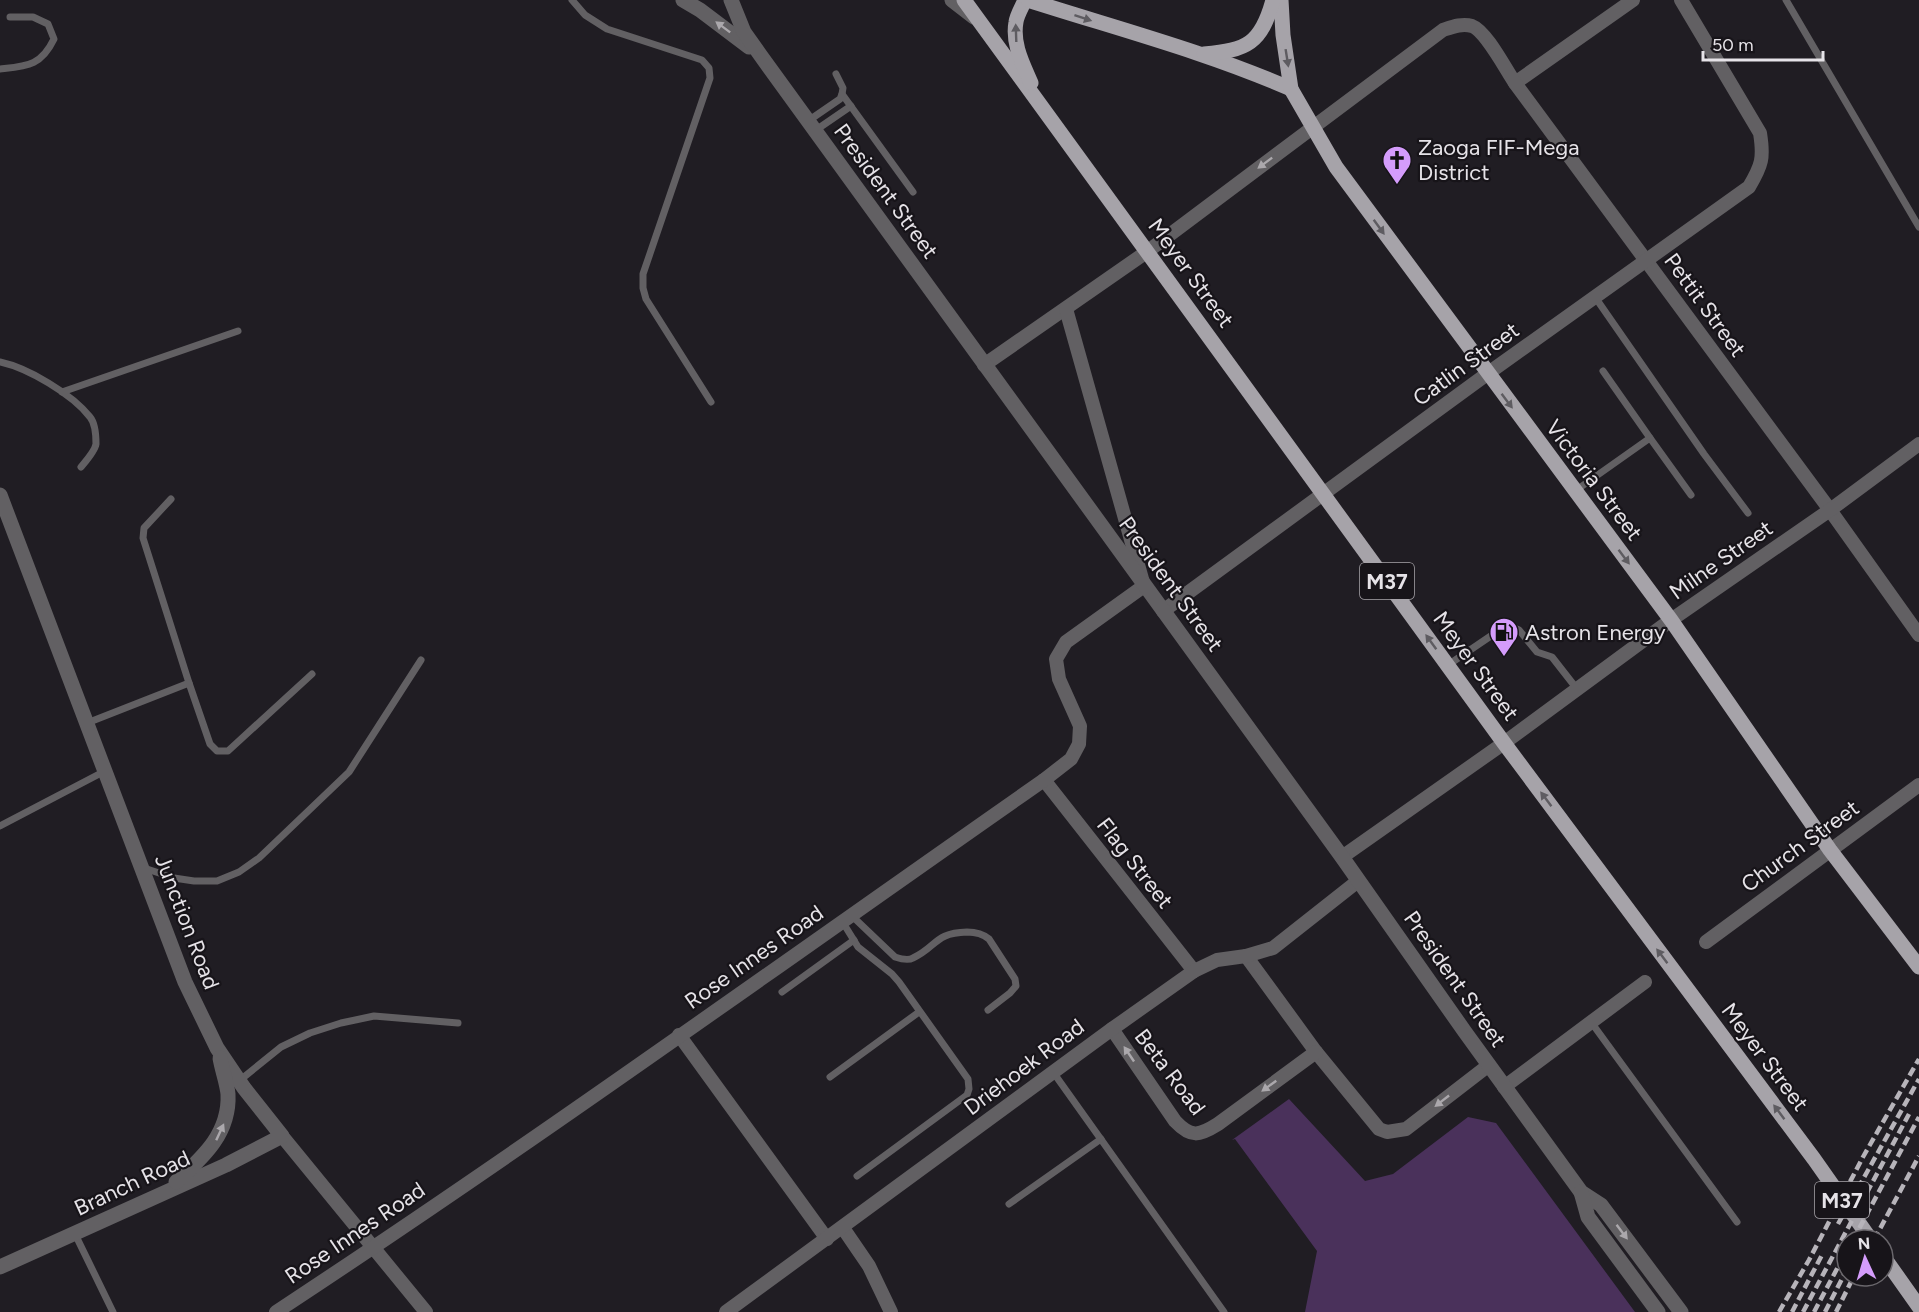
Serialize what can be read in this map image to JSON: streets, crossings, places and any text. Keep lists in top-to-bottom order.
{
  "streets": {
    "main road": ["Meyer Street", "Victoria Street", "M37"],
    "street": [
      "President Street",
      "Pettit Street",
      "Catlin Street",
      "Milne Street",
      "Church Street",
      "Flag Street",
      "Junction Road",
      "Rose Innes Road",
      "Driehoek Road",
      "Beta Road",
      "Branch Road"
    ]
  },
  "crossings": [
    ["President Street", "Catlin Street"],
    ["President Street", "Milne Street"],
    ["President Street", "Rose Innes Road"],
    ["President Street", "Driehoek Road"],
    ["Meyer Street", "Catlin Street"],
    ["Meyer Street", "Milne Street"],
    ["Pettit Street", "Catlin Street"],
    ["Pettit Street", "Victoria Street"],
    ["Pettit Street", "Milne Street"],
    ["Catlin Street", "Victoria Street"],
    ["Victoria Street", "Milne Street"],
    ["Victoria Street", "Church Street"],
    ["Flag Street", "Rose Innes Road"],
    ["Flag Street", "Driehoek Road"],
    ["Junction Road", "Rose Innes Road"],
    ["Junction Road", "Branch Road"],
    ["Driehoek Road", "Beta Road"]
  ],
  "one_way": ["Meyer Street", "Victoria Street"],
  "places": {
    "church": ["Zaoga FIF-Mega District"],
    "fuel station": ["Astron Energy"]
  },
  "scale_bar": "50 m",
  "north": "top"
}
